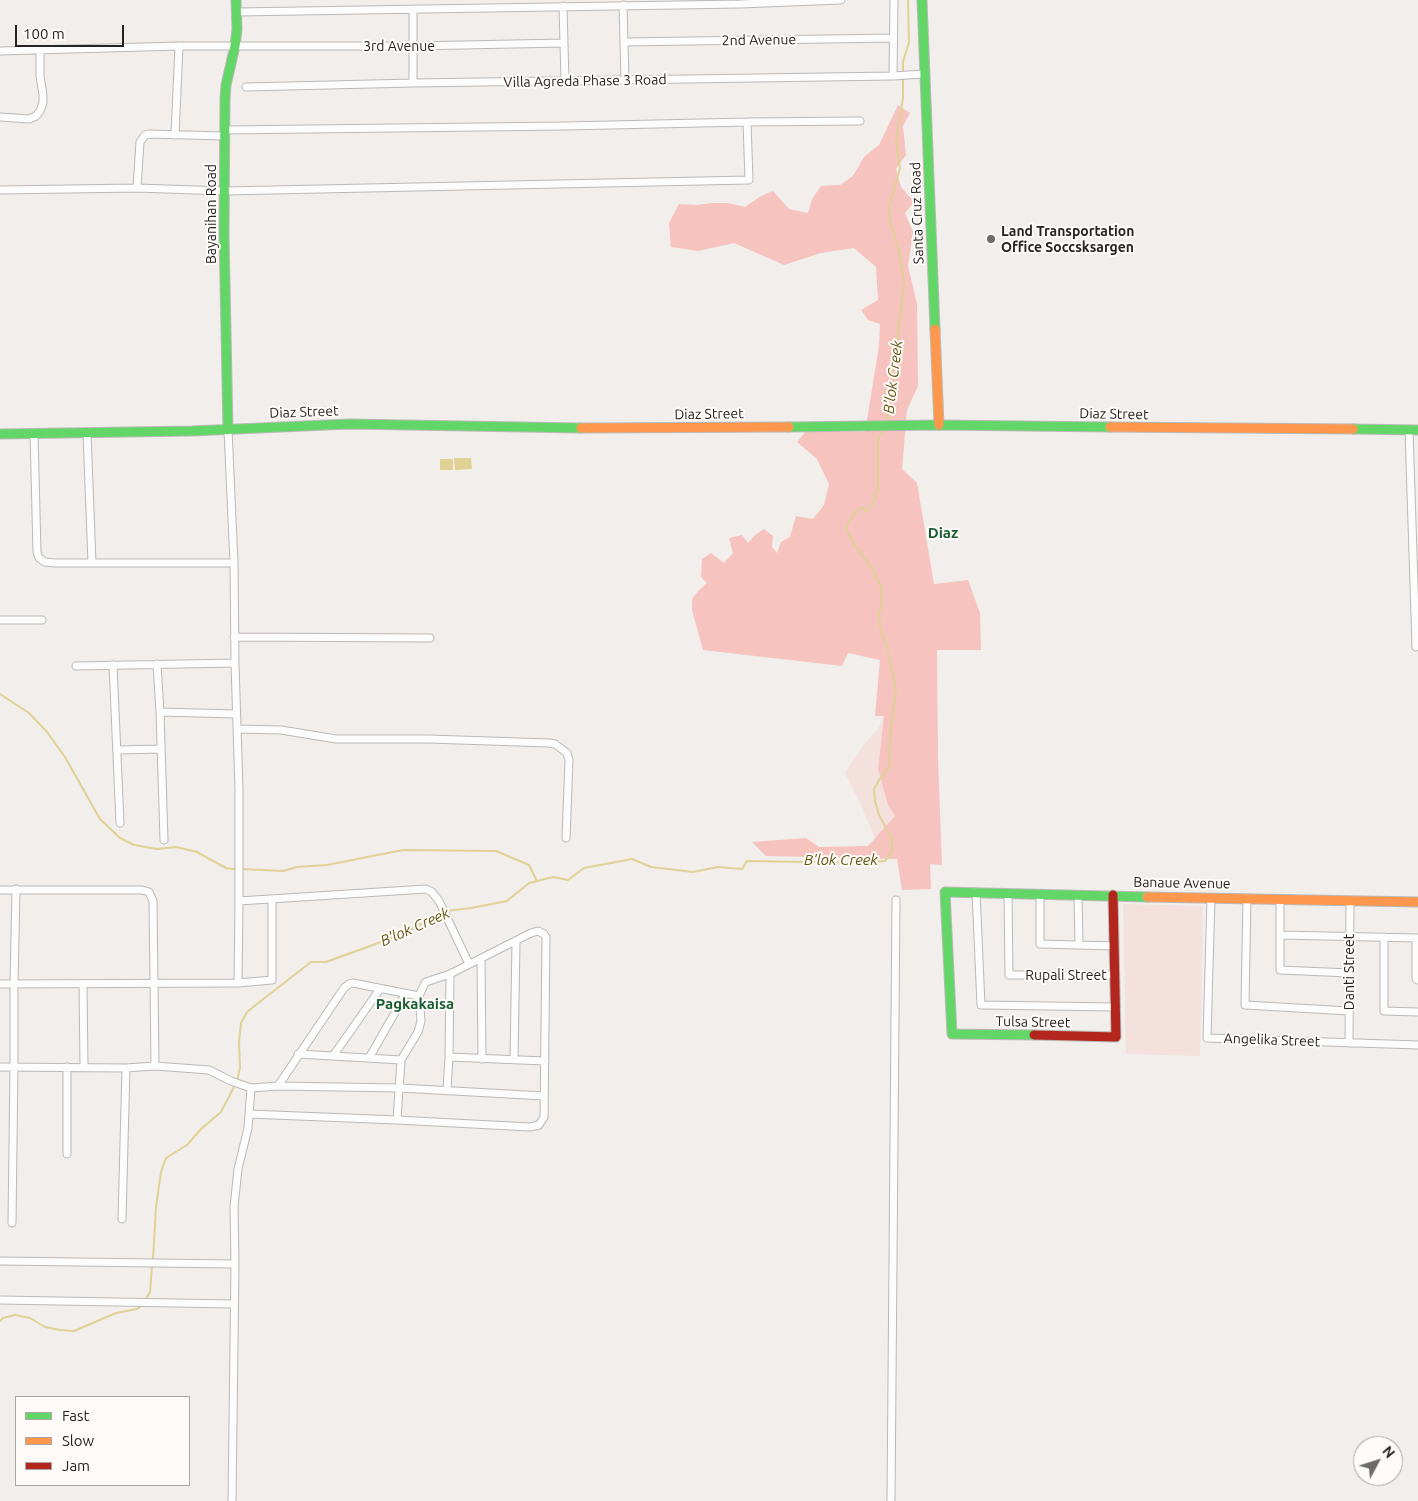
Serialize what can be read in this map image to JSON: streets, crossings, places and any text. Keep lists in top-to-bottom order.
{
  "streets": {
    "street": [
      "2nd Avenue",
      "3rd Avenue",
      "Villa Agreda Phase 3 Road",
      "Santa Cruz Road",
      "Bayanihan Road",
      "Diaz Street",
      "Banaue Avenue",
      "Danti Street",
      "Rupali Street",
      "Tulsa Street",
      "Angelika Street"
    ]
  },
  "crossings": [
    ["3rd Avenue", "Bayanihan Road"],
    ["Villa Agreda Phase 3 Road", "Santa Cruz Road"],
    ["Santa Cruz Road", "Diaz Street"],
    ["Bayanihan Road", "Diaz Street"],
    ["Banaue Avenue", "Danti Street"],
    ["Banaue Avenue", "Rupali Street"],
    ["Banaue Avenue", "Tulsa Street"],
    ["Banaue Avenue", "Angelika Street"],
    ["Danti Street", "Angelika Street"],
    ["Rupali Street", "Tulsa Street"]
  ],
  "districts": ["Diaz", "Pagkakaisa"],
  "water": ["B'lok Creek"],
  "places": ["Land Transportation Office Soccsksargen"],
  "legend": ["Fast", "Slow", "Jam"],
  "scale_bar": "100 m",
  "north": "top right"
}
